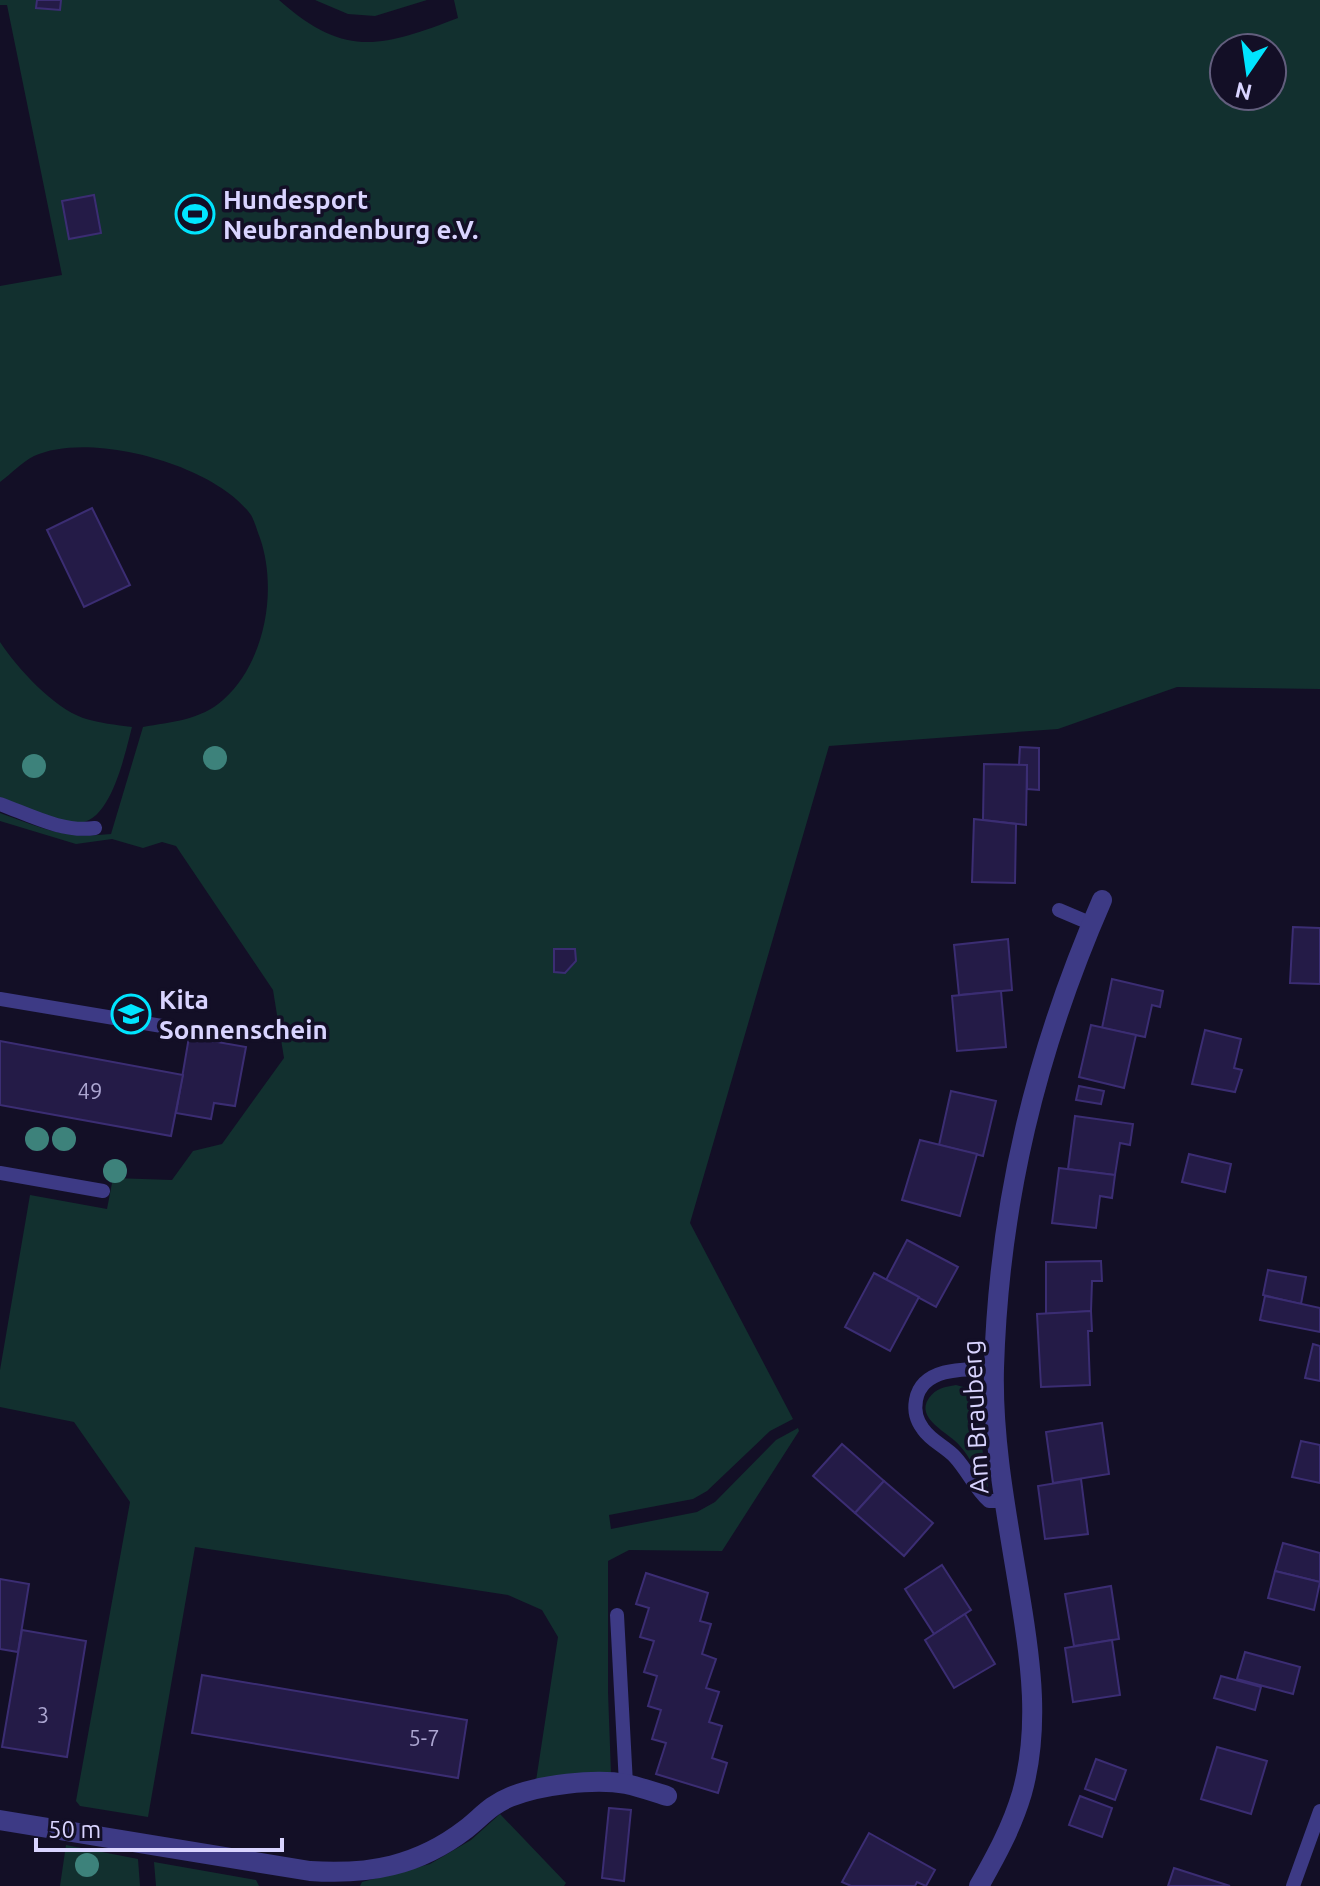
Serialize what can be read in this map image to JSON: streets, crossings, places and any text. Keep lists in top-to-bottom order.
{
  "streets": {
    "street": ["Am Brauberg"]
  },
  "places": {
    "sports": ["Hundesport Neubrandenburg e.V."],
    "school or university": ["Kita Sonnenschein"]
  },
  "house_numbers": ["49", "3", "5-7"],
  "scale_bar": "50 m",
  "north": "bottom"
}
